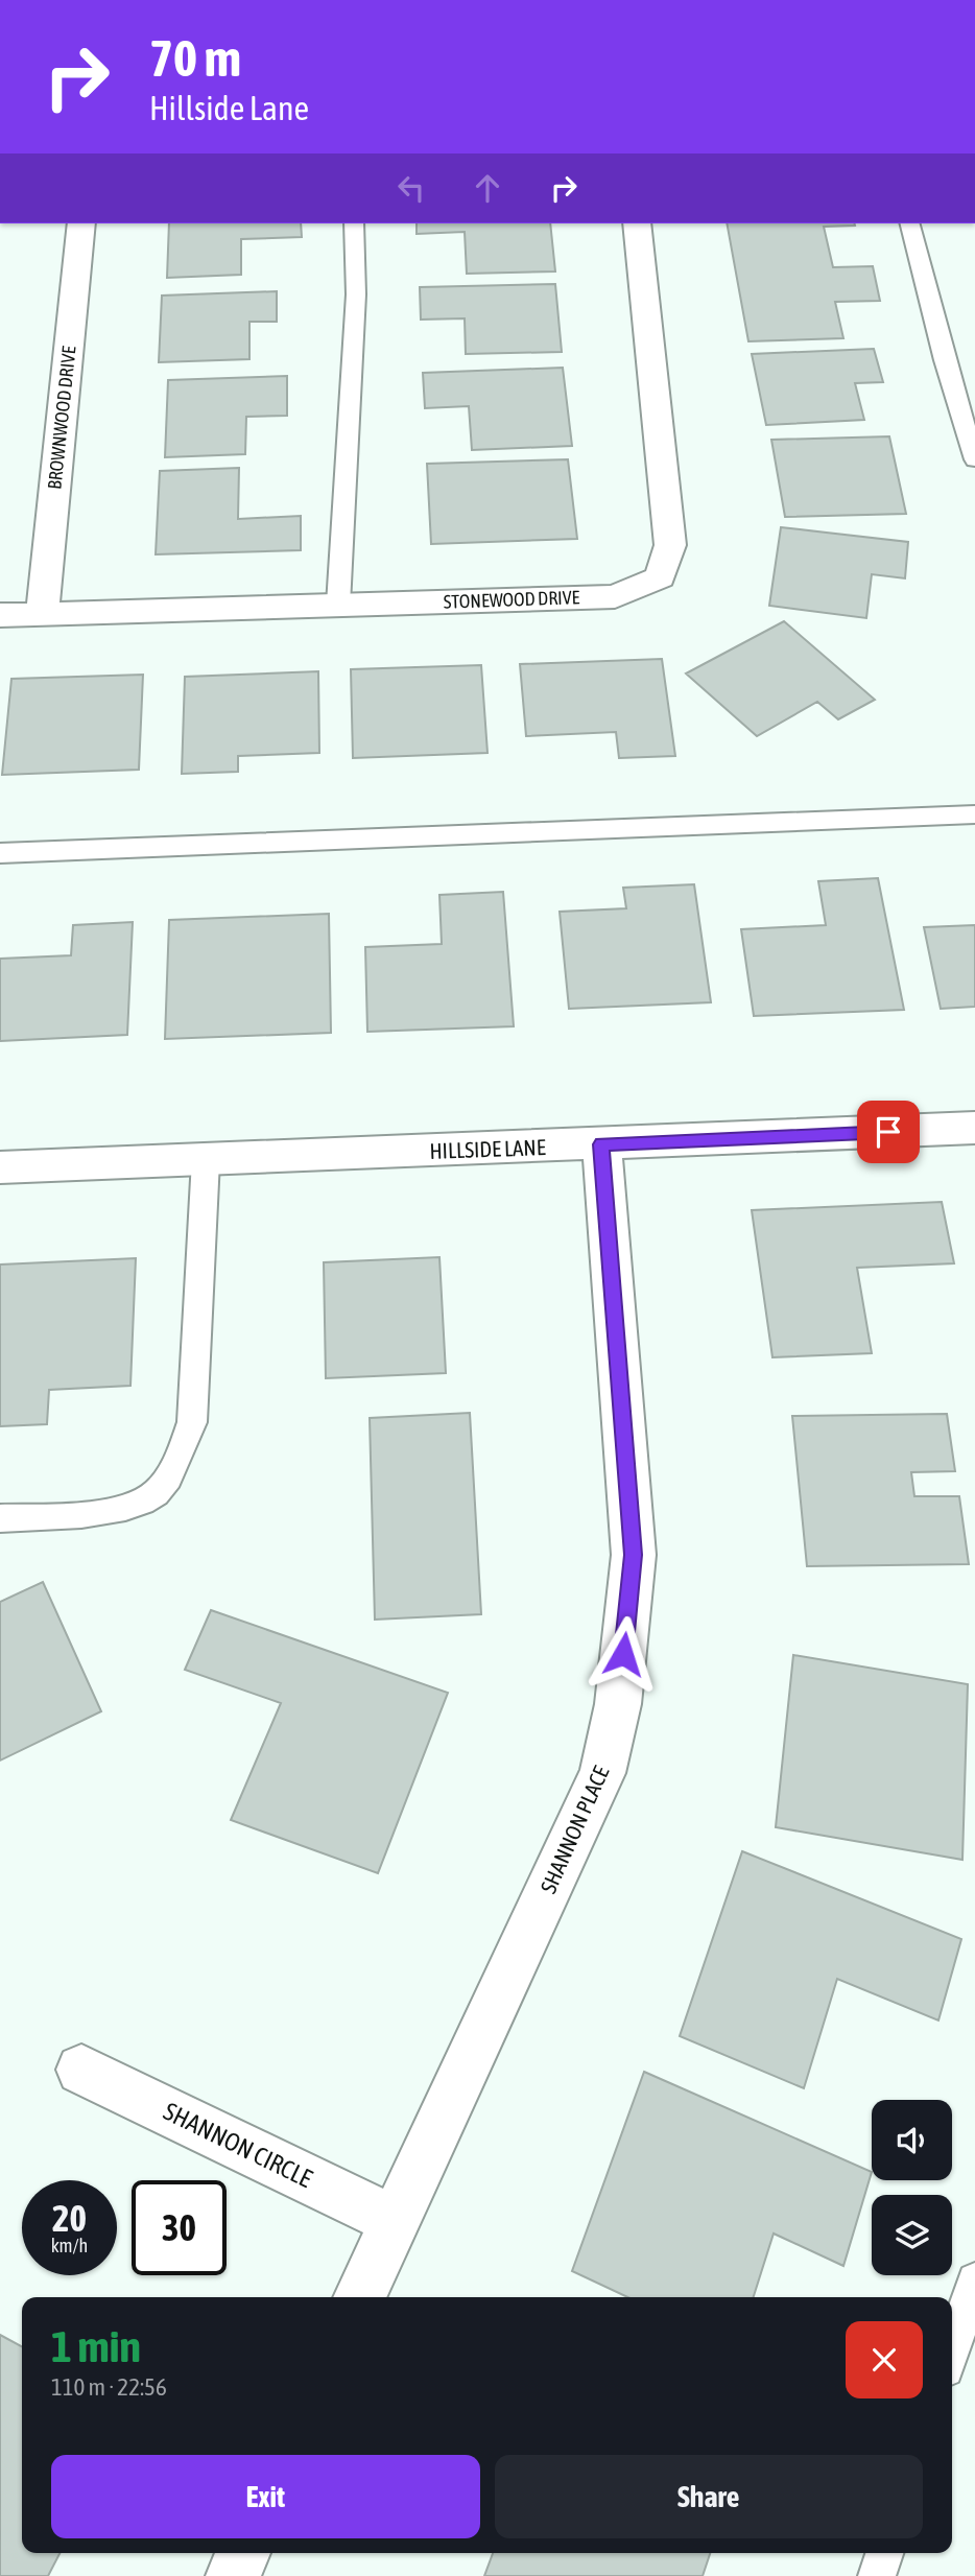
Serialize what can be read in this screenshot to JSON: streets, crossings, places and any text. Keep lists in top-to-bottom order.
{
  "streets": {
    "street": [
      "BROWNWOOD DRIVE",
      "STONEWOOD DRIVE",
      "HILLSIDE LANE",
      "SHANNON PLACE",
      "SHANNON CIRCLE"
    ]
  },
  "crossings": [
    ["BROWNWOOD DRIVE", "STONEWOOD DRIVE"],
    ["HILLSIDE LANE", "SHANNON PLACE"],
    ["SHANNON PLACE", "SHANNON CIRCLE"]
  ],
  "page": {
    "turn": ["70 m", "Hillside Lane"],
    "speed": "20 km/h",
    "limit": "30",
    "heading": ["1 min", "110 m · 22:56"],
    "buttons": ["Exit", "Share"]
  }
}
